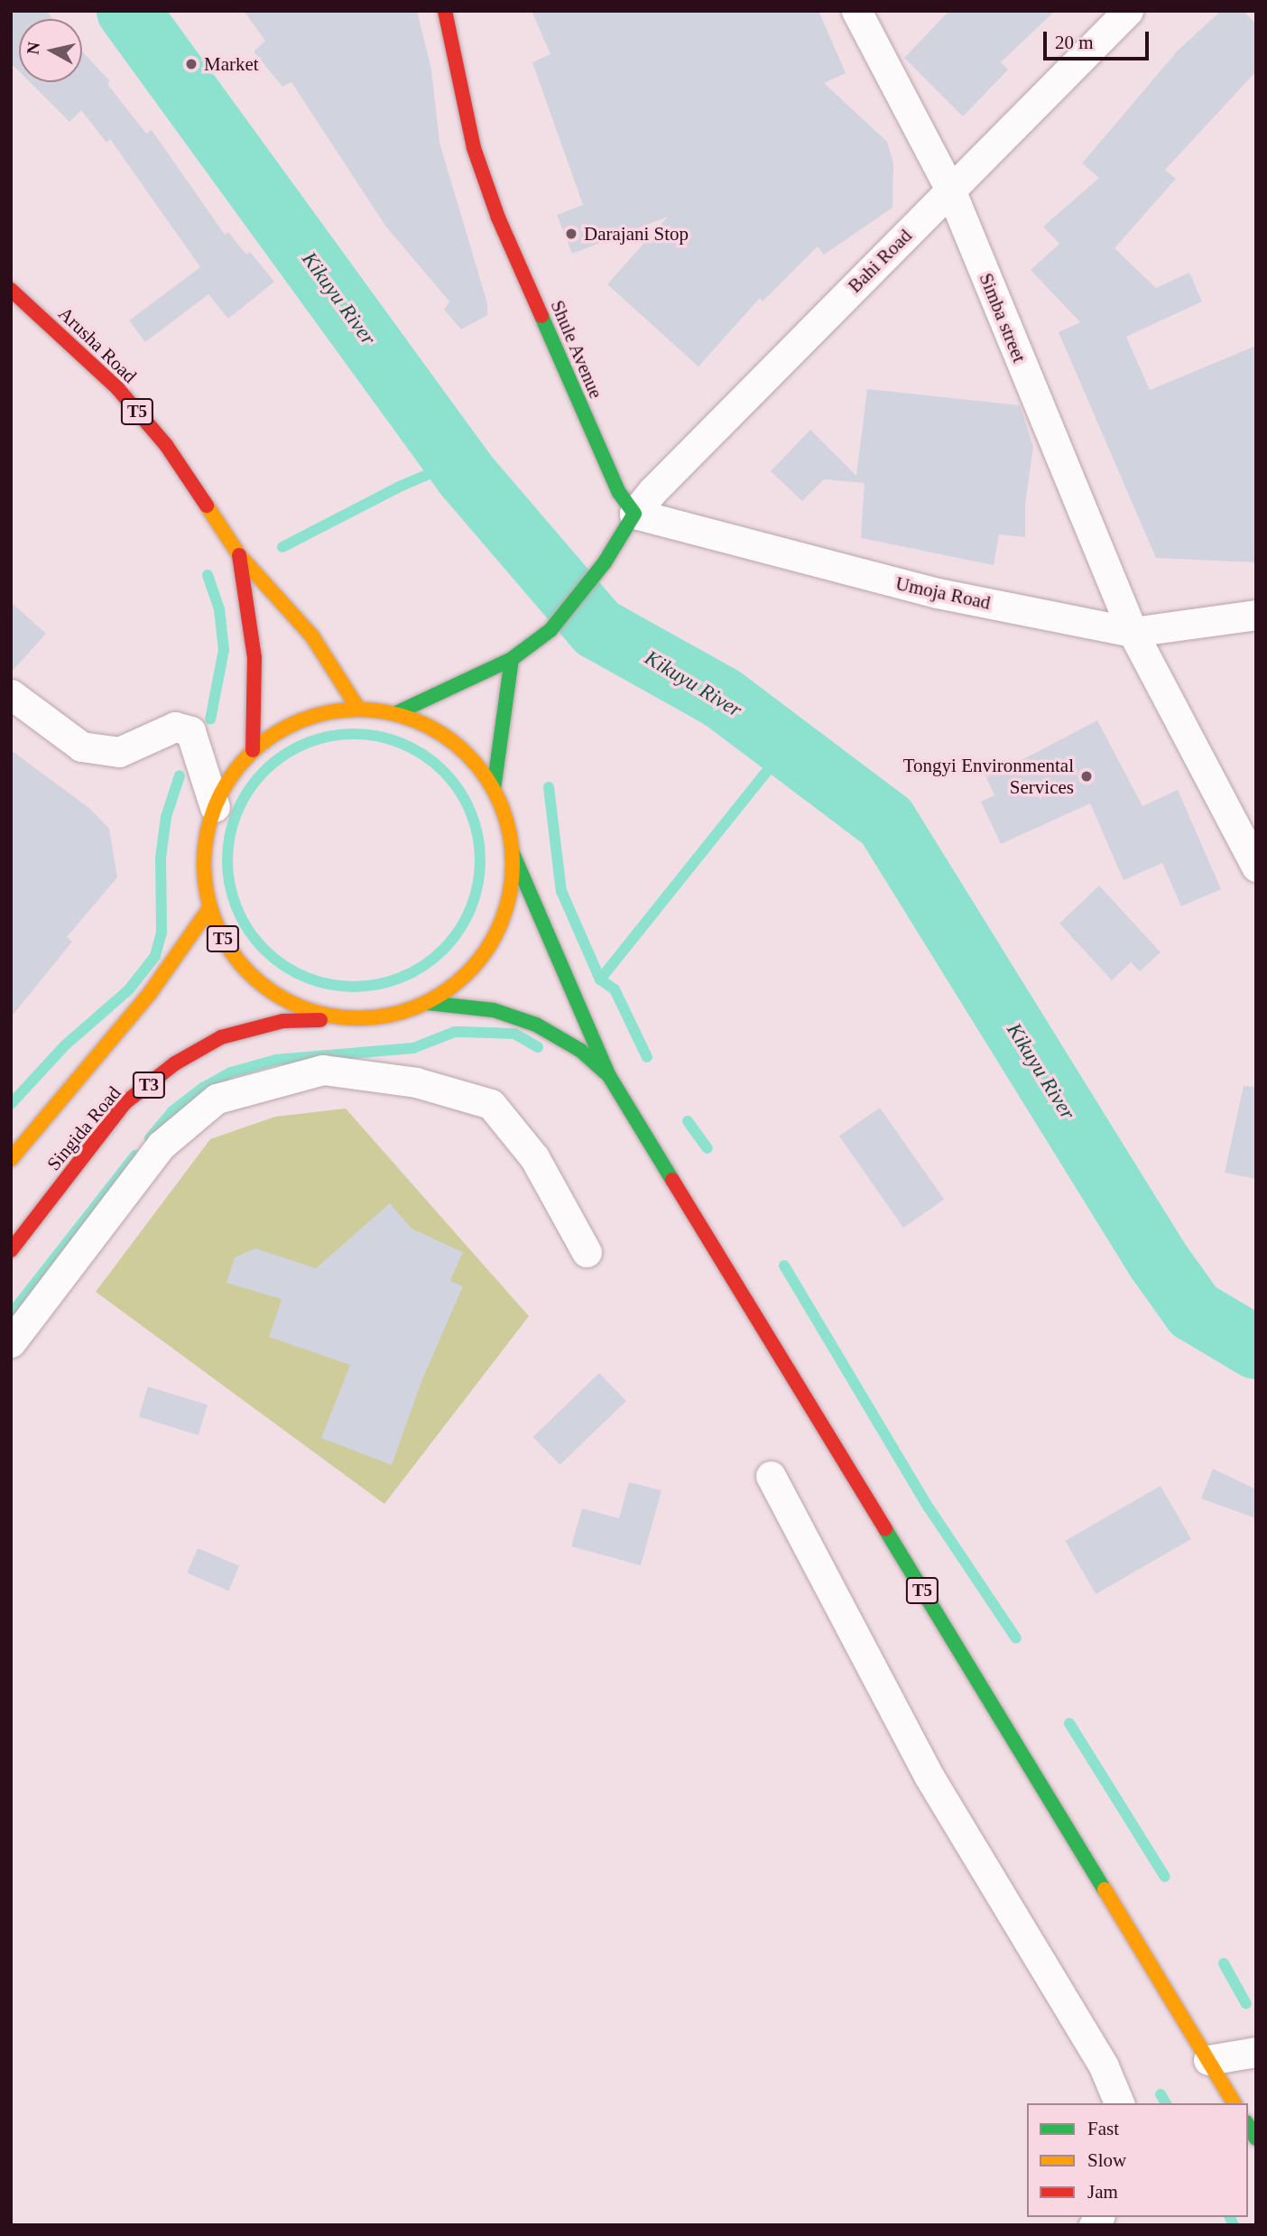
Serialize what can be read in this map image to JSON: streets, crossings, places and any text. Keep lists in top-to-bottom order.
{
  "streets": {
    "main road": [
      "Arusha Road",
      "Shule Avenue",
      "T5",
      "T3",
      "Singida Road"
    ],
    "street": ["Bahi Road", "Simba street", "Umoja Road"]
  },
  "crossings": [
    ["Bahi Road", "Simba street"],
    ["Bahi Road", "Shule Avenue"],
    ["Bahi Road", "Umoja Road"],
    ["Simba street", "Umoja Road"],
    ["Arusha Road", "T5"],
    ["Shule Avenue", "Umoja Road"],
    ["T5", "Singida Road"]
  ],
  "water": ["Kikuyu River"],
  "places": ["Market", "Darajani Stop", "Tongyi Environmental Services"],
  "legend": ["Fast", "Slow", "Jam"],
  "scale_bar": "20 m",
  "north": "left"
}
